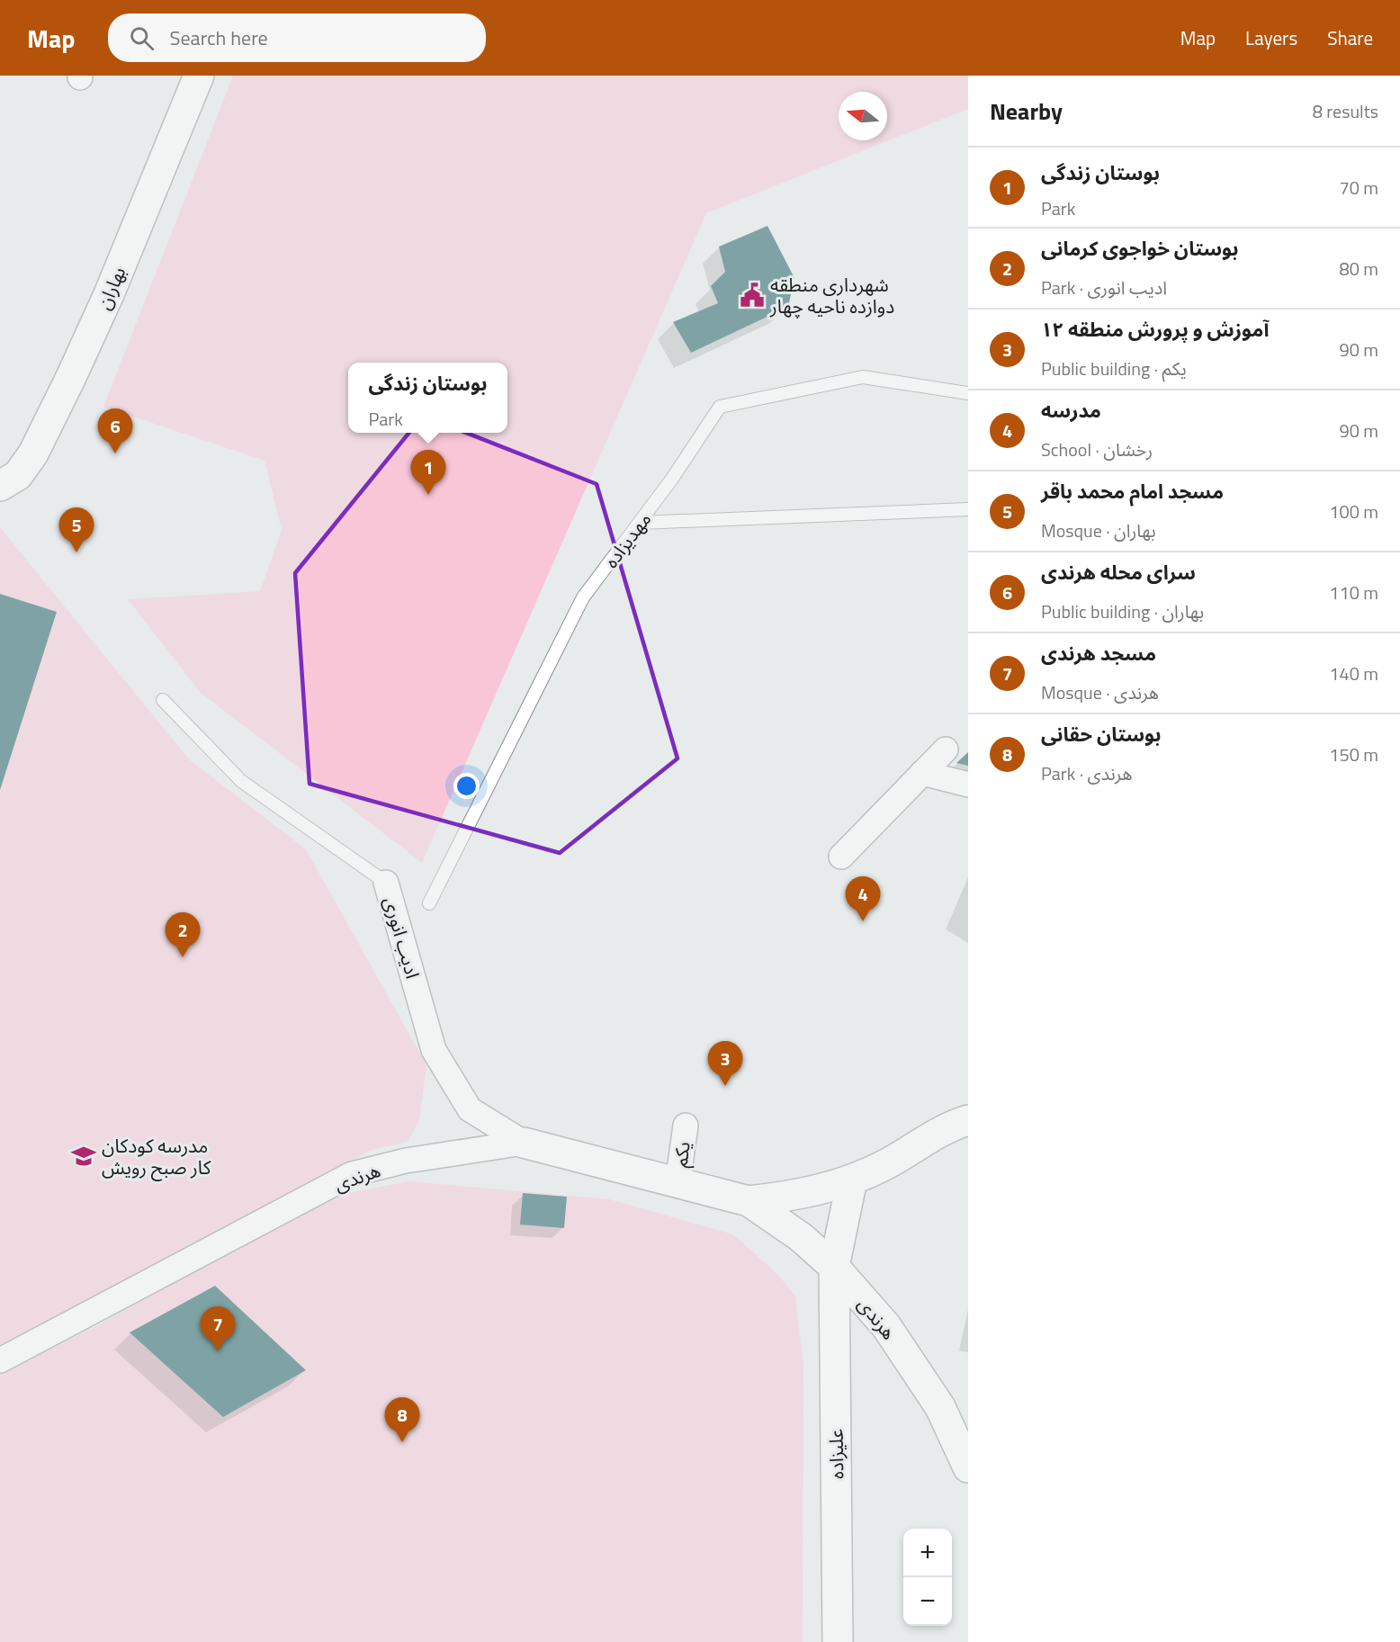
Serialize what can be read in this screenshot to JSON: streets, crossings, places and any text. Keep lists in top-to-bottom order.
{
  "streets": {
    "street": [
      "بهاران",
      "ادیب انوری",
      "یکم",
      "هرندی",
      "علیزاده"
    ],
    "lane": ["مهدیزاده"]
  },
  "crossings": [
    ["ادیب انوری", "هرندی"],
    ["یکم", "هرندی"],
    ["هرندی", "علیزاده"]
  ],
  "places": {
    "public building": ["شهرداری منطقه دوازده ناحیه چهار"],
    "school or university": ["مدرسه کودکان کار صبح رویش"]
  },
  "north": "left",
  "page": {
    "header": "Map",
    "search": "Search here",
    "nav": ["Map", "Layers", "Share"],
    "heading": ["Nearby", "8 results"],
    "list": [
      {
        "mark": "1",
        "name": "بوستان زندگی",
        "note": "Park",
        "value": "70 m"
      },
      {
        "mark": "2",
        "name": "بوستان خواجوی کرمانی",
        "note": "Park · ادیب انوری",
        "value": "80 m"
      },
      {
        "mark": "3",
        "name": "آموزش و پرورش منطقه ۱۲",
        "note": "Public building · یکم",
        "value": "90 m"
      },
      {
        "mark": "4",
        "name": "مدرسه",
        "note": "School · رخشان",
        "value": "90 m"
      },
      {
        "mark": "5",
        "name": "مسجد امام محمد باقر",
        "note": "Mosque · بهاران",
        "value": "100 m"
      },
      {
        "mark": "6",
        "name": "سرای محله هرندی",
        "note": "Public building · بهاران",
        "value": "110 m"
      },
      {
        "mark": "7",
        "name": "مسجد هرندی",
        "note": "Mosque · هرندی",
        "value": "140 m"
      },
      {
        "mark": "8",
        "name": "بوستان حقانی",
        "note": "Park · هرندی",
        "value": "150 m"
      }
    ],
    "popup": ["بوستان زندگی", "Park"],
    "pins": [
      "6",
      "1",
      "5",
      "4",
      "2",
      "3",
      "7",
      "8"
    ],
    "map_buttons": ["+", "−"]
  }
}
